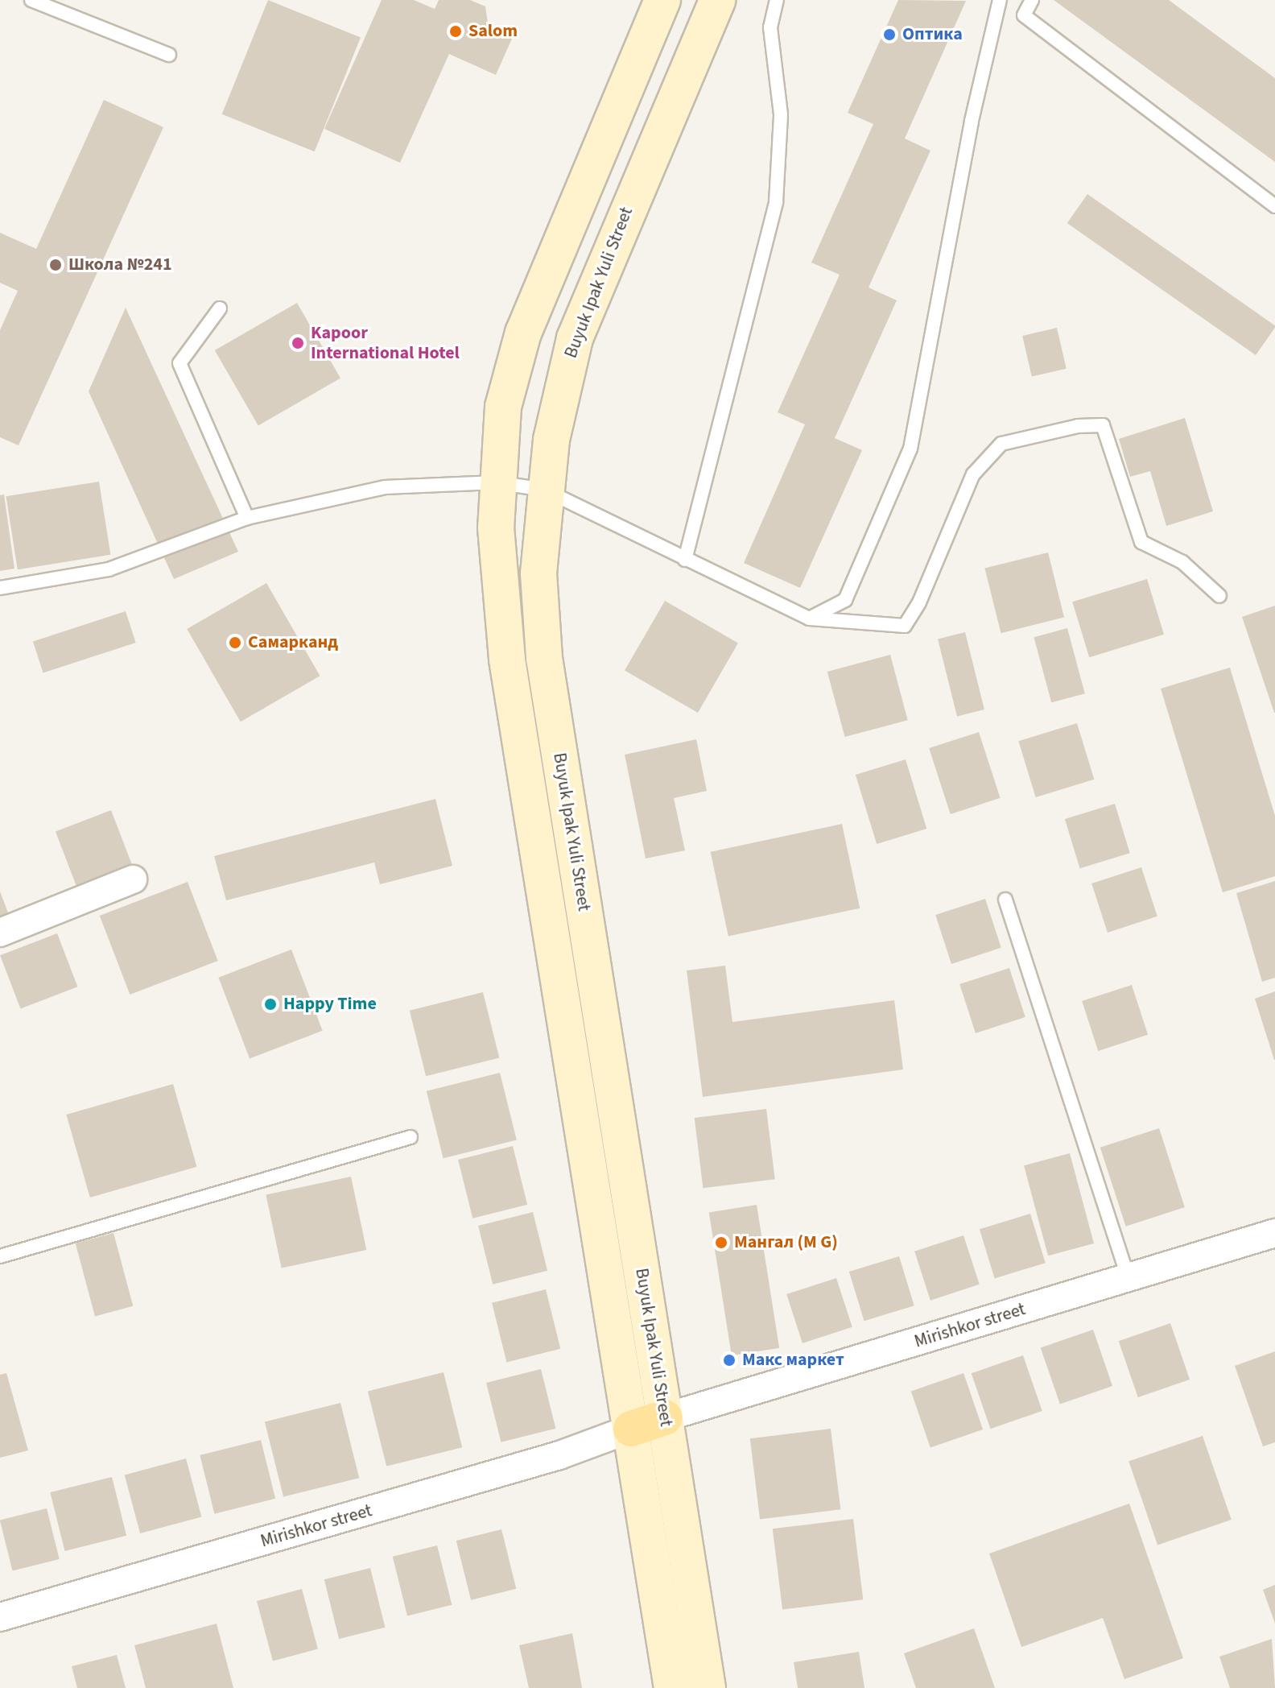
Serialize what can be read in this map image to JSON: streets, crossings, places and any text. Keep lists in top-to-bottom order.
{
  "streets": {
    "main road": ["Buyuk Ipak Yuli Street"],
    "street": ["Mirishkor street"]
  },
  "crossings": [
    ["Buyuk Ipak Yuli Street", "Mirishkor street"]
  ],
  "places": [
    "Salom",
    "Оптика",
    "Школа №241",
    "Kapoor International Hotel",
    "Самарканд",
    "Happy Time",
    "Мангал (M G)",
    "Макс маркет"
  ]
}
